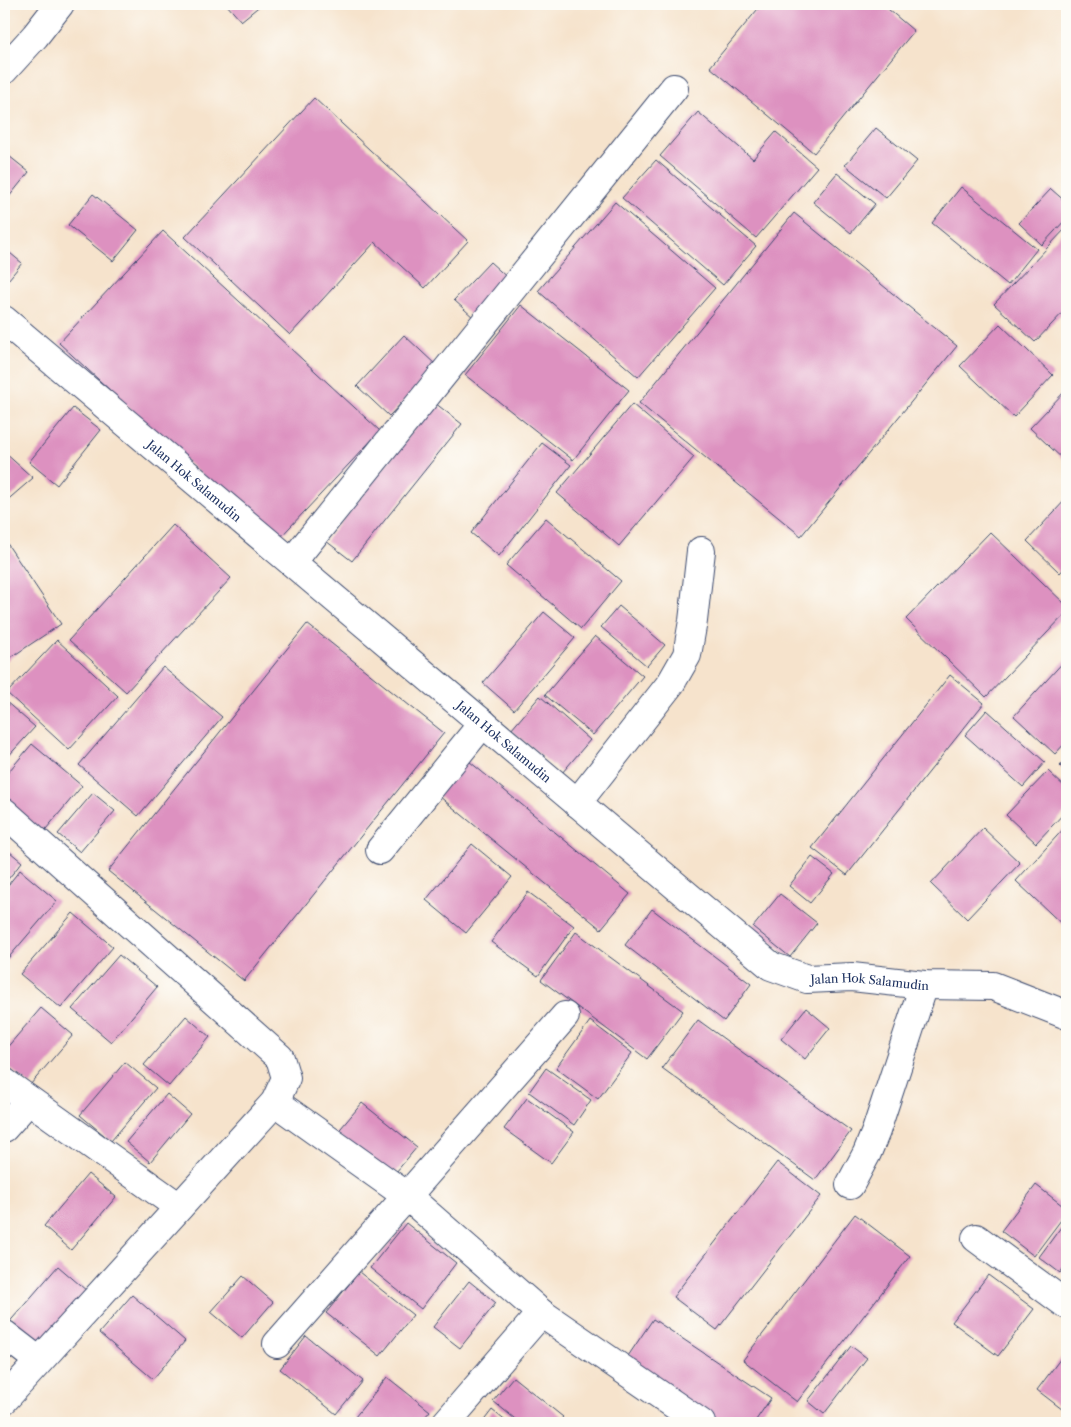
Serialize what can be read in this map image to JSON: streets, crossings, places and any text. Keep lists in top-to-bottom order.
{
  "streets": {
    "street": ["Jalan Hok Salamudin"]
  }
}
